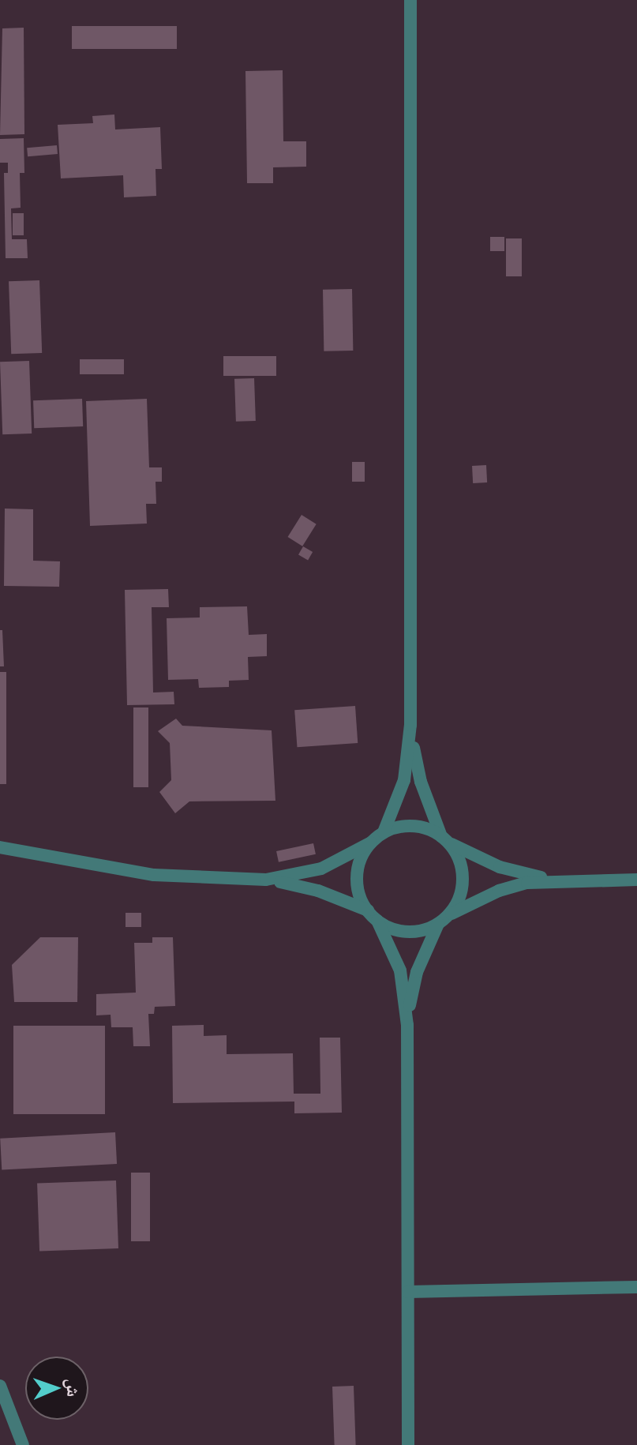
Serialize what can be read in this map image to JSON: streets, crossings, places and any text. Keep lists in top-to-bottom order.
{
  "north": "right"
}
